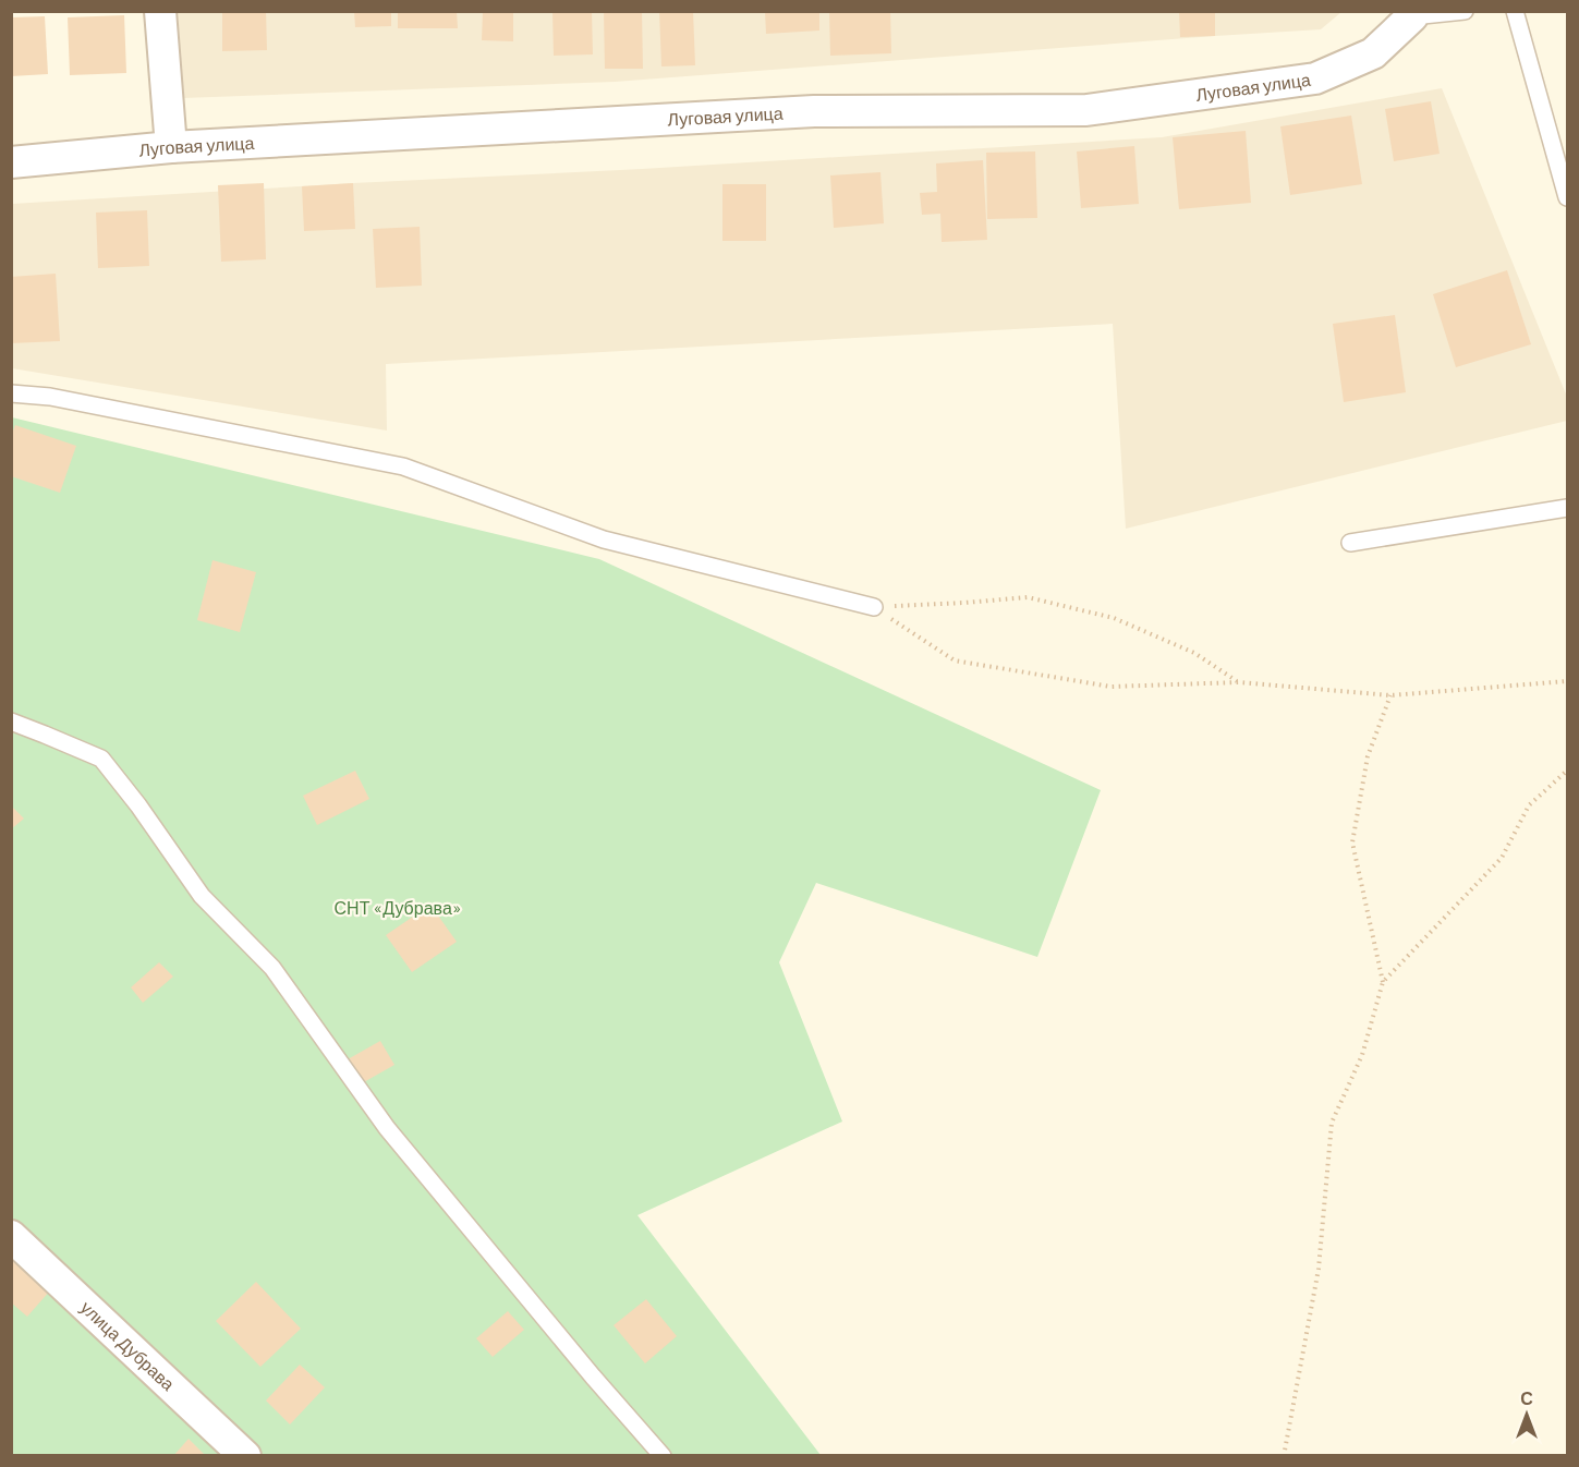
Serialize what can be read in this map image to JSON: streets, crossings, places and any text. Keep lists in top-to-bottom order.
{
  "streets": {
    "street": ["Луговая улица", "улица Дубрава"]
  },
  "parks": ["СНТ «Дубрава»"],
  "north": "top"
}
